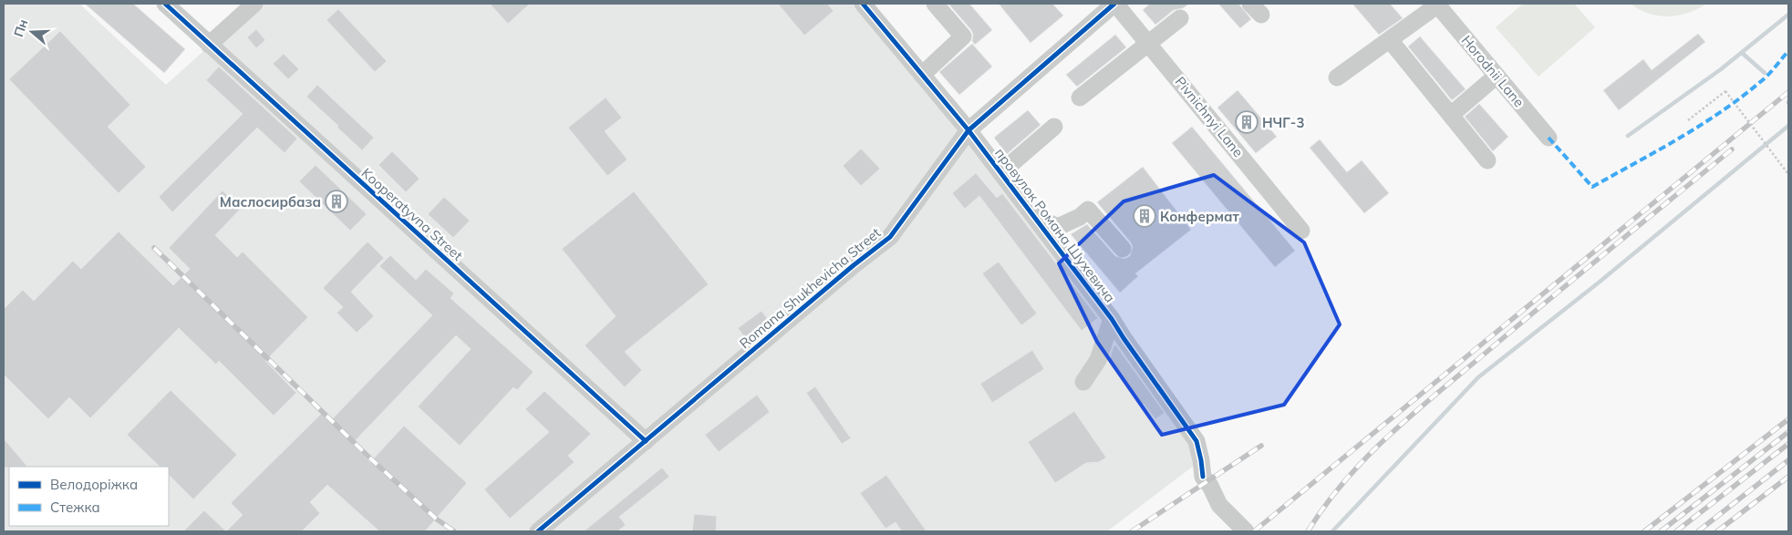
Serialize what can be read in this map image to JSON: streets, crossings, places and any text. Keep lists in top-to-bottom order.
{
  "streets": {
    "street": [
      "Horodnii Lane",
      "Pivnichnyi Lane",
      "Kooperatyvna Street",
      "провулок Романа Шухевича",
      "Romana Shukhevicha Street"
    ]
  },
  "crossings": [
    ["Pivnichnyi Lane", "Romana Shukhevicha Street"],
    ["Kooperatyvna Street", "Romana Shukhevicha Street"],
    ["провулок Романа Шухевича", "Romana Shukhevicha Street"]
  ],
  "places": {
    "building": ["НЧГ-3", "Маслосирбаза", "Конфермат"]
  },
  "legend": ["Велодоріжка", "Стежка"],
  "north": "left"
}
